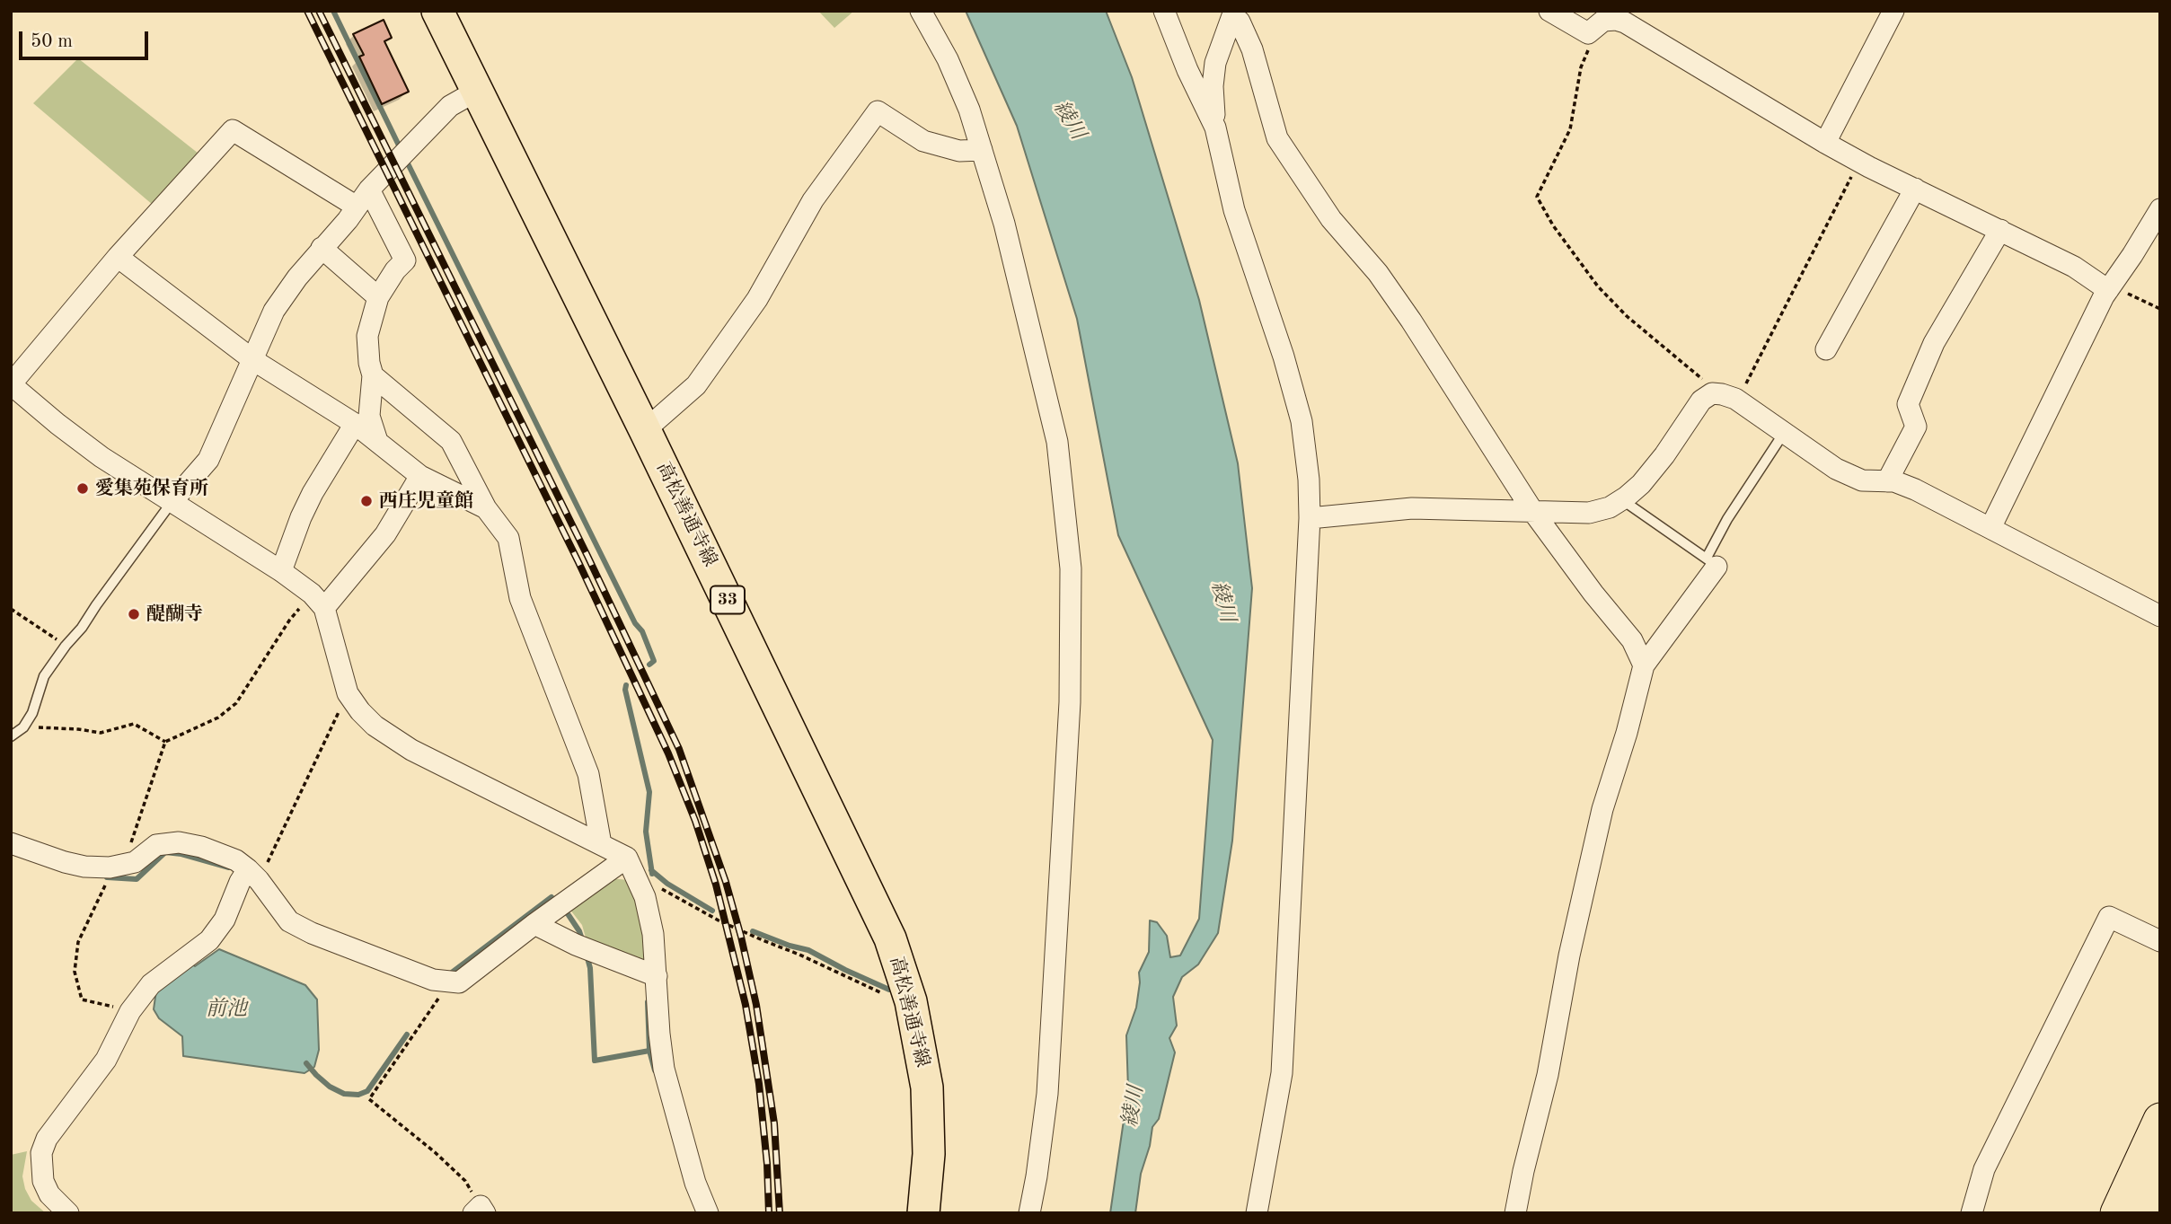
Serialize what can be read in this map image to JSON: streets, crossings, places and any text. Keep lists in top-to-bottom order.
{
  "streets": {
    "main road": ["高松善通寺線", "33"]
  },
  "water": ["綾川", "前池"],
  "places": ["愛集苑保育所", "西庄児童館", "醍醐寺"],
  "scale_bar": "50 m"
}
